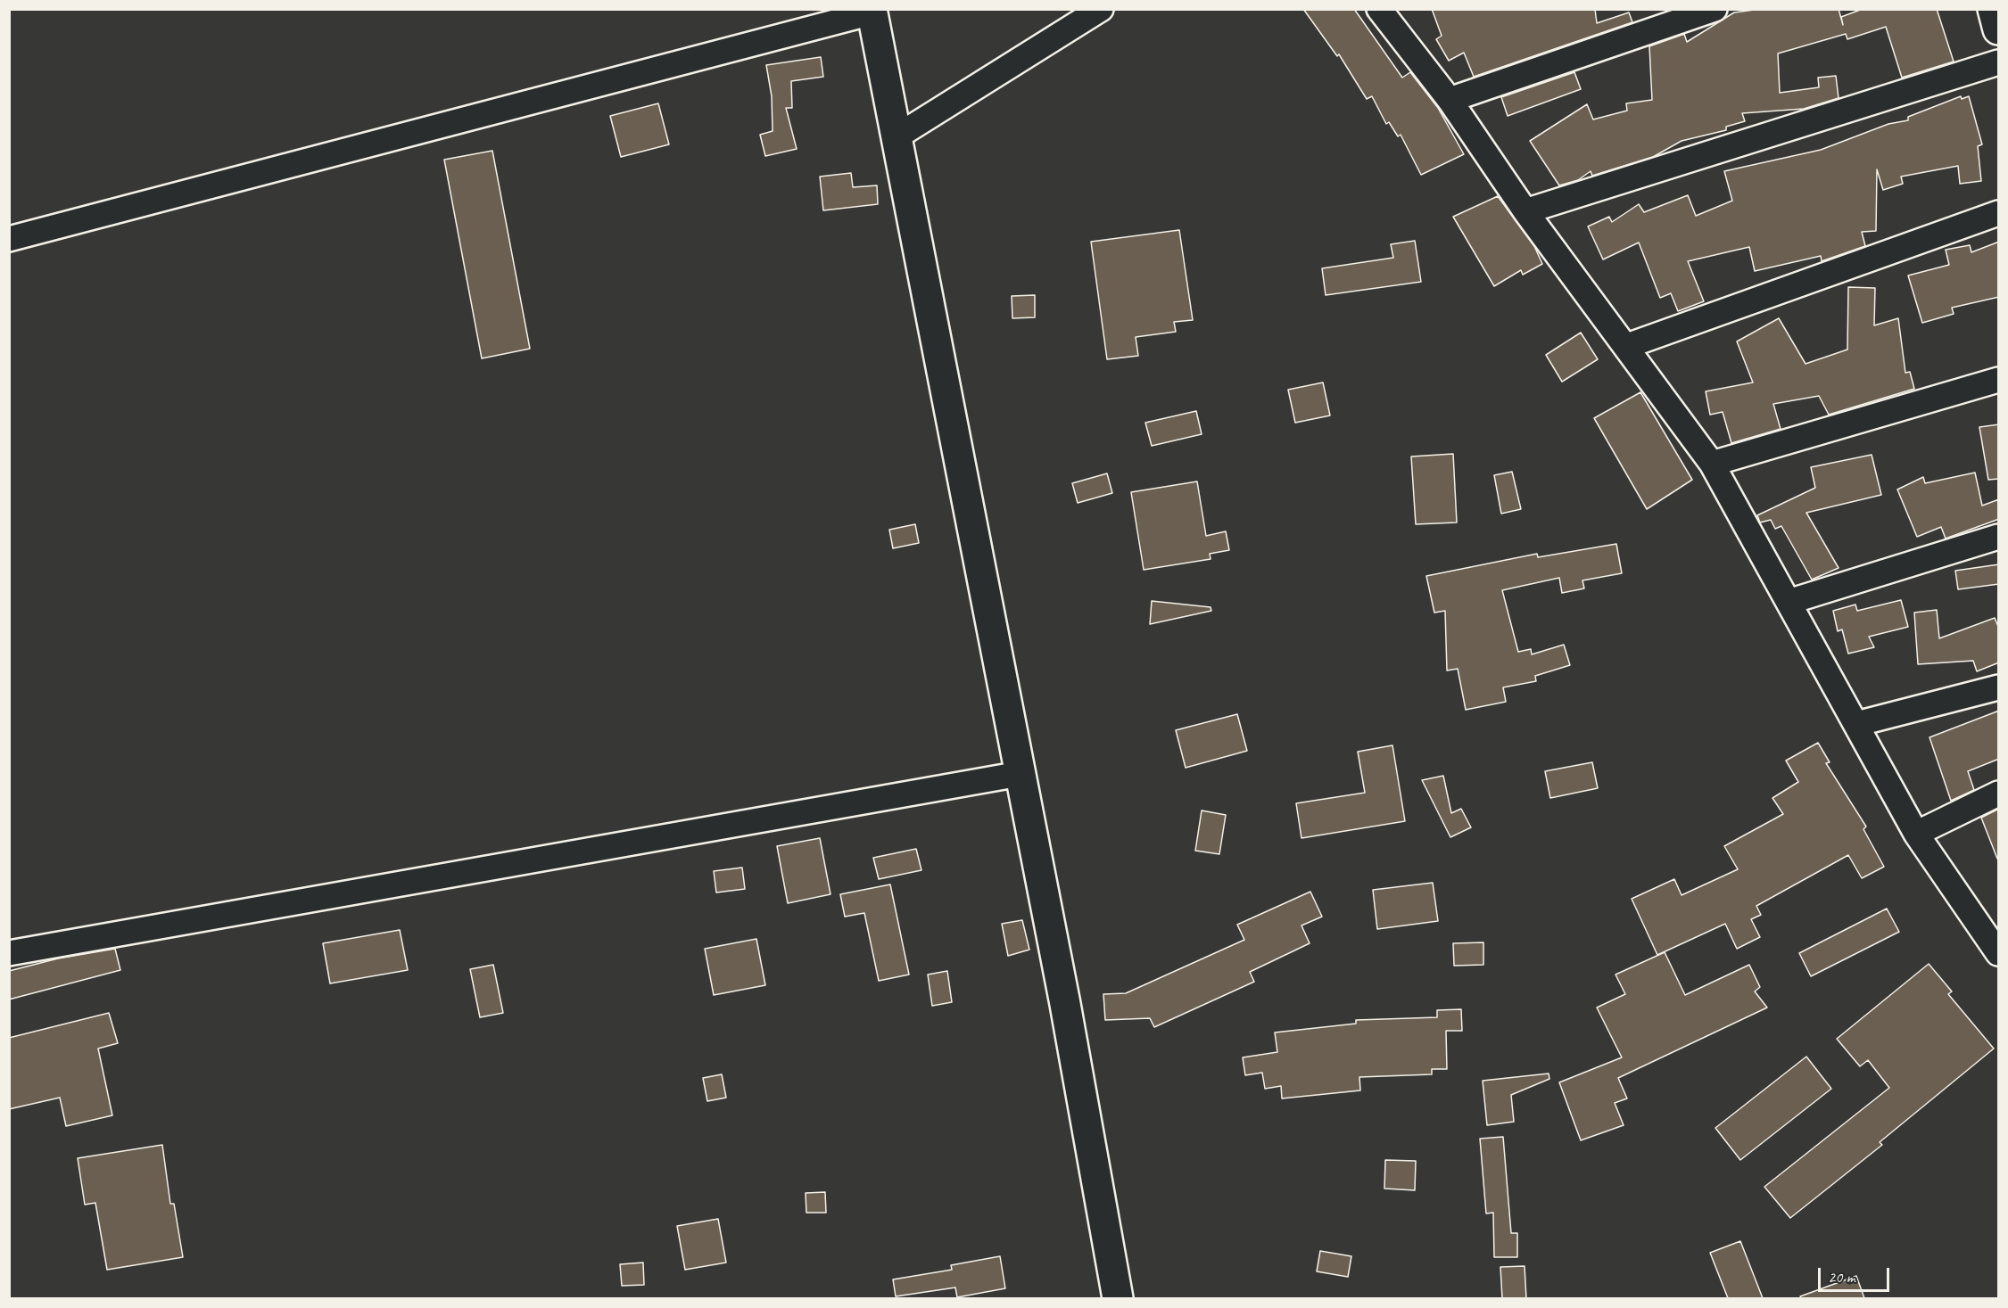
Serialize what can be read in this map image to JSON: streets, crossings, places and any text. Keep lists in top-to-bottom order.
{
  "scale_bar": "20 m"
}
